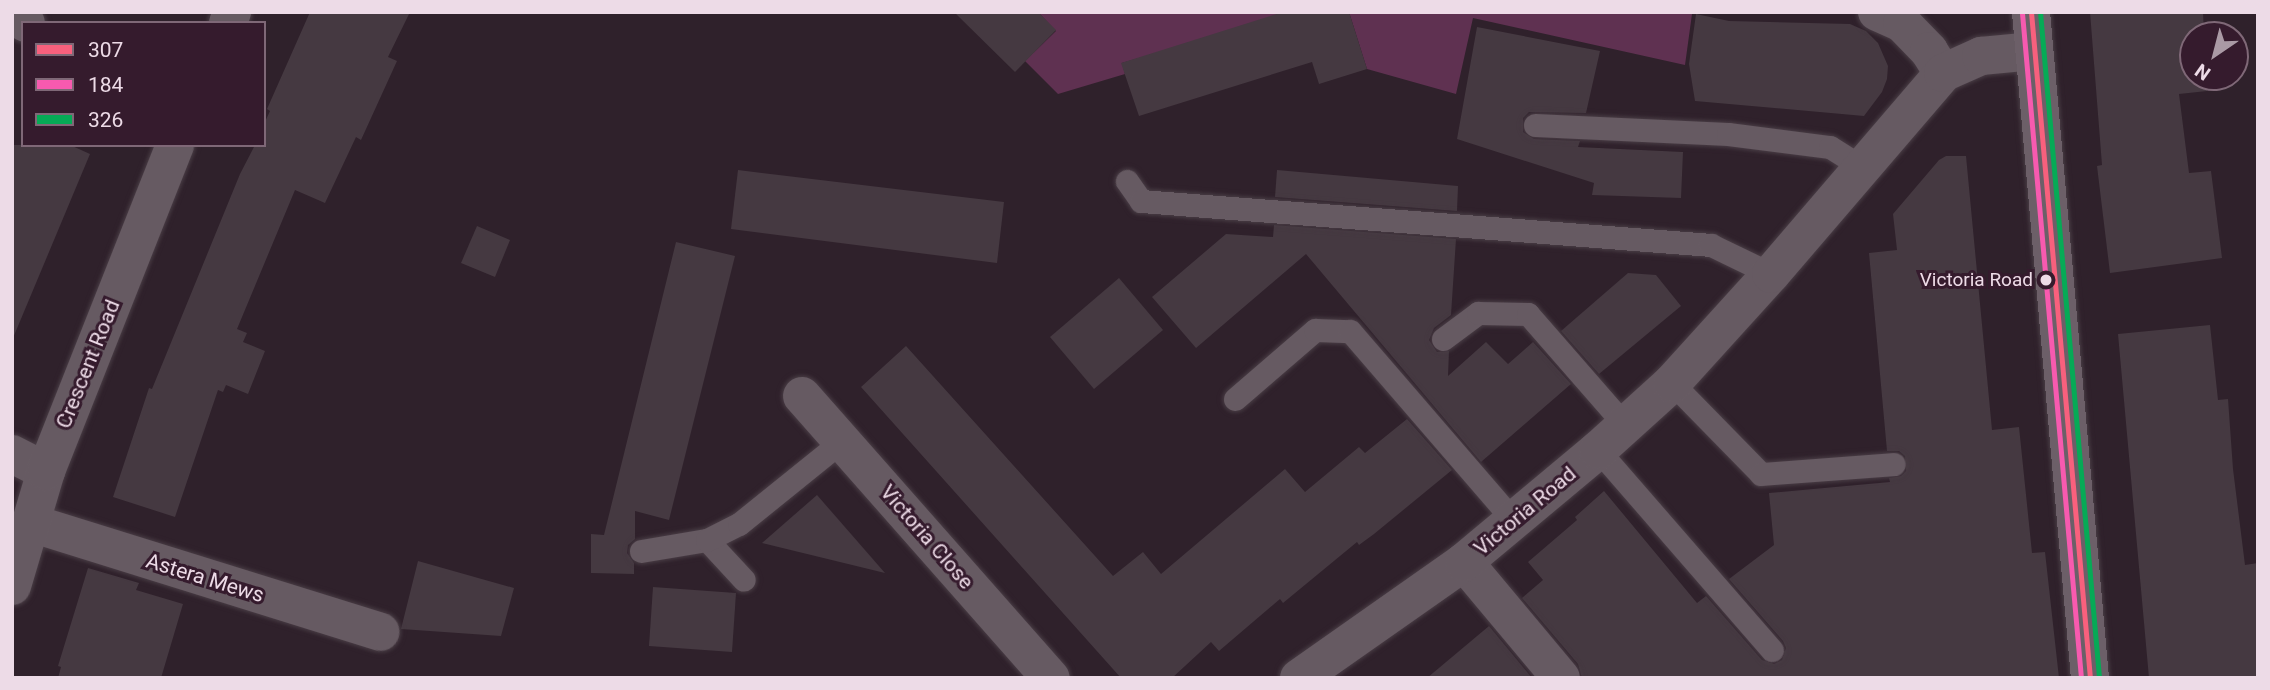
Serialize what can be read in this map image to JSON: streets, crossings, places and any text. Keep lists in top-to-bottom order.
{
  "streets": {
    "street": [
      "Crescent Road",
      "Victoria Road",
      "Victoria Close",
      "Astera Mews"
    ]
  },
  "crossings": [
    ["Crescent Road", "Astera Mews"]
  ],
  "places": ["Victoria Road"],
  "lines": ["transit line 307", "transit line 326", "transit line 184"],
  "legend": ["307", "184", "326"],
  "north": "bottom left"
}
